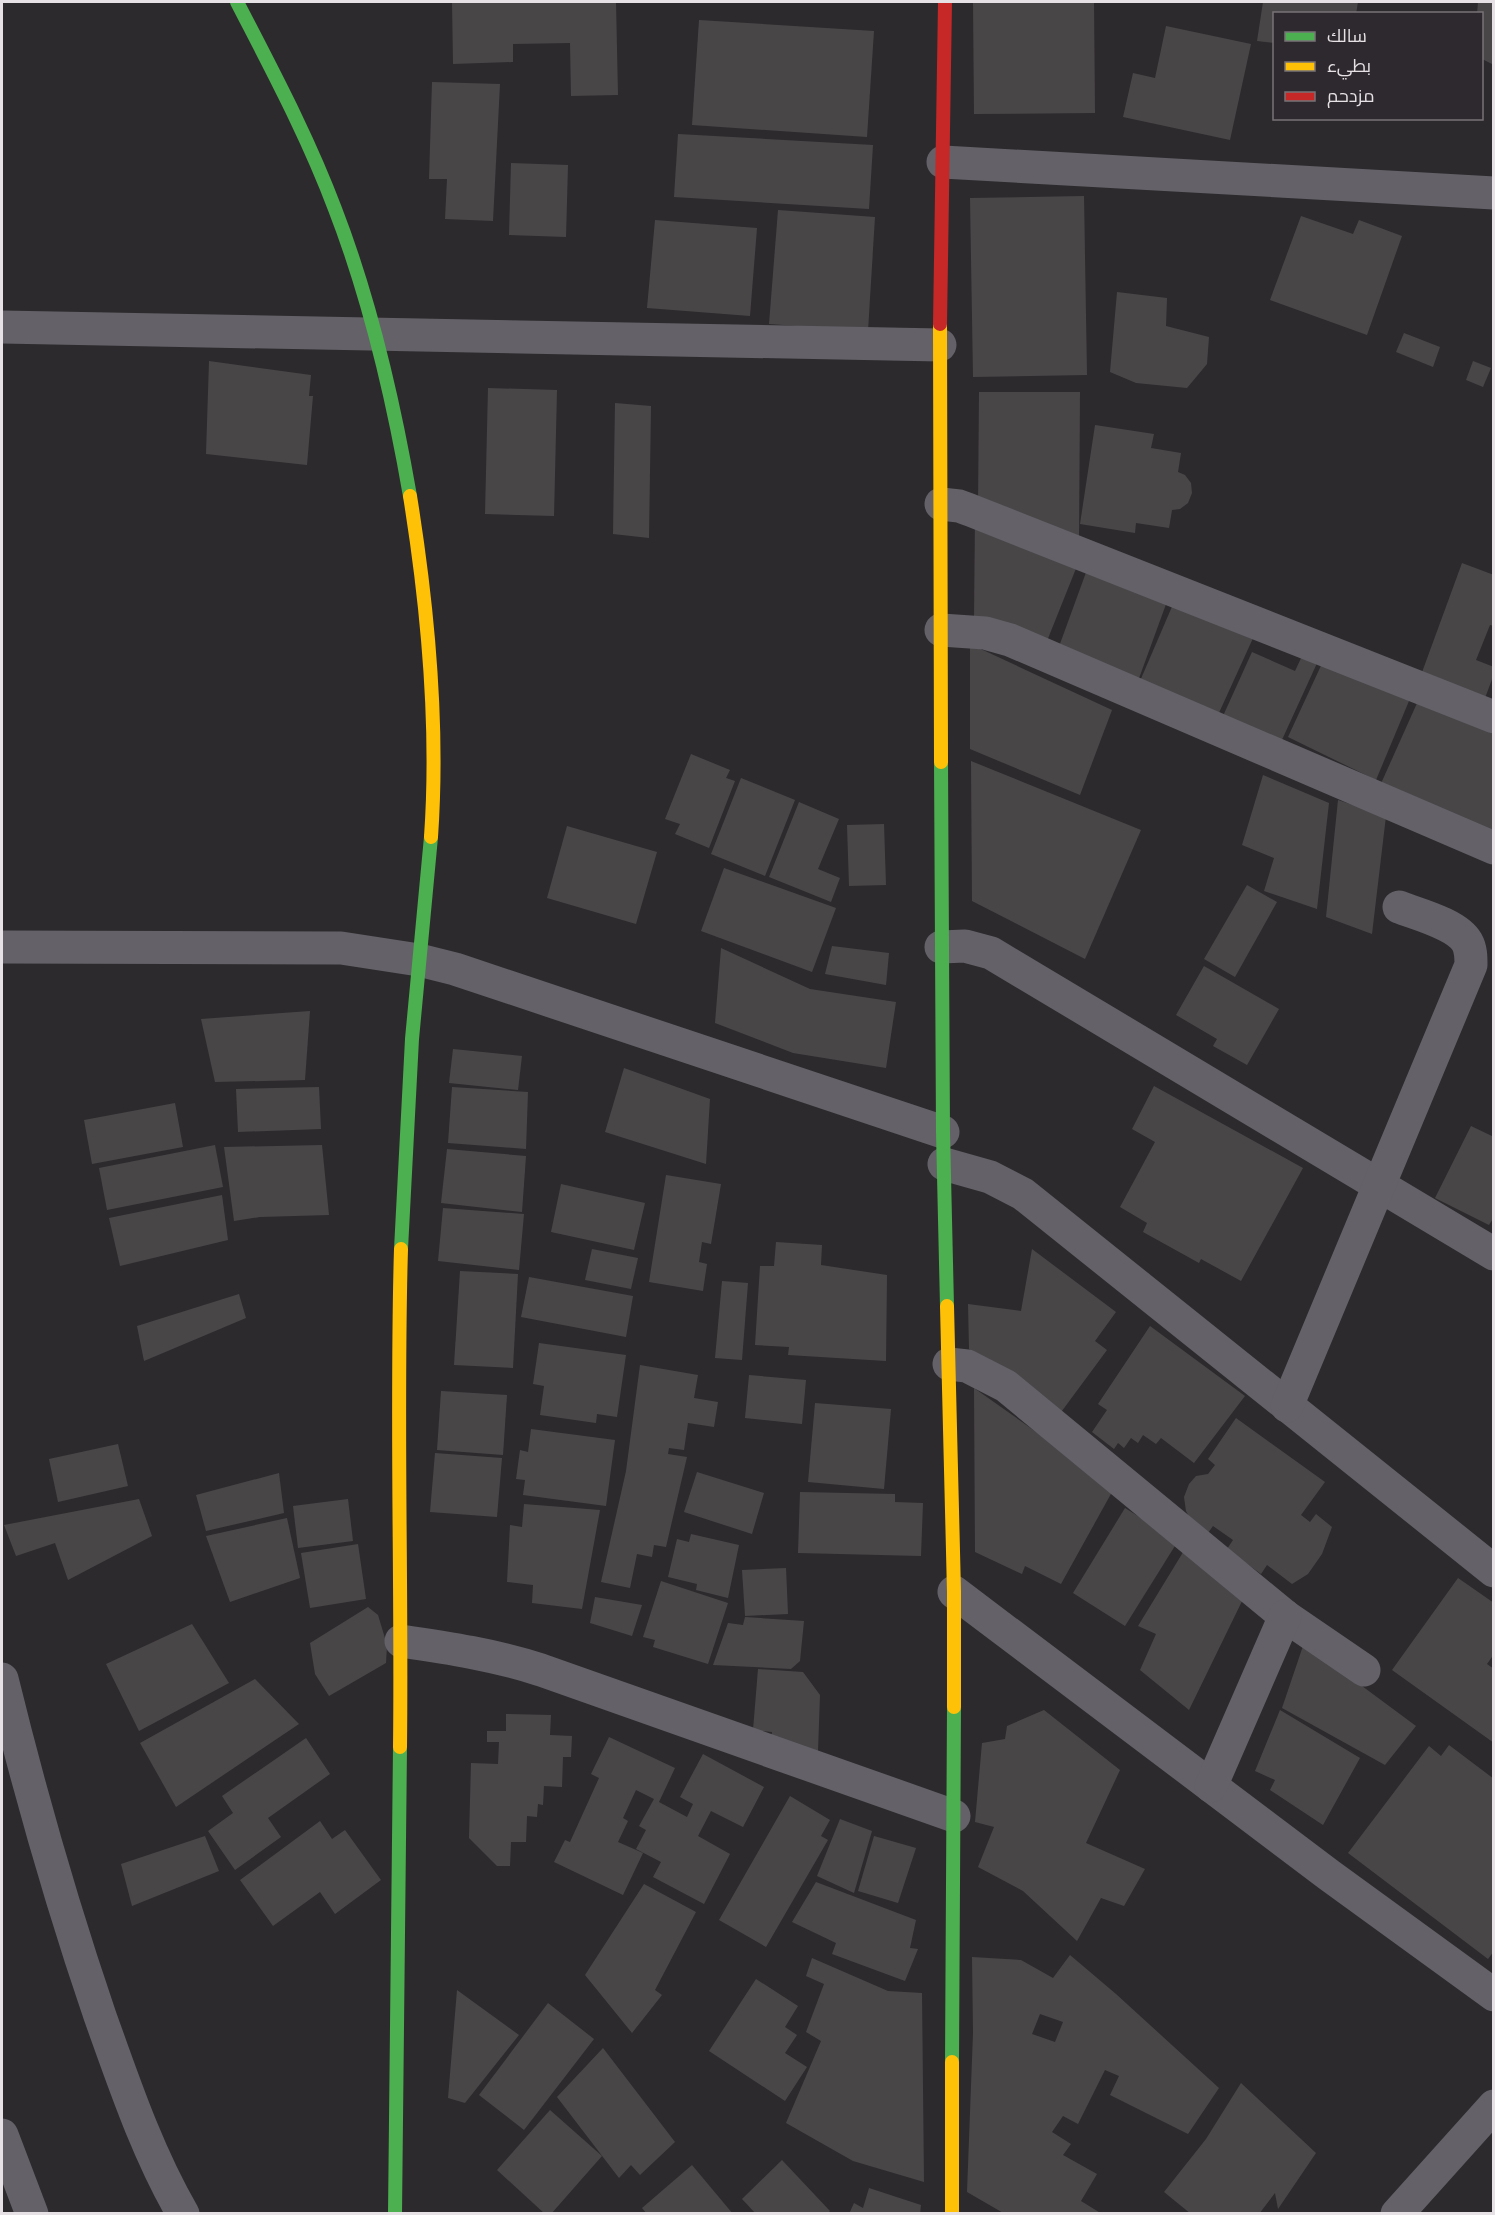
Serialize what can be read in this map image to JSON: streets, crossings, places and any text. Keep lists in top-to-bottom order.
{
  "legend": ["سالك", "بطيء", "مزدحم"]
}
